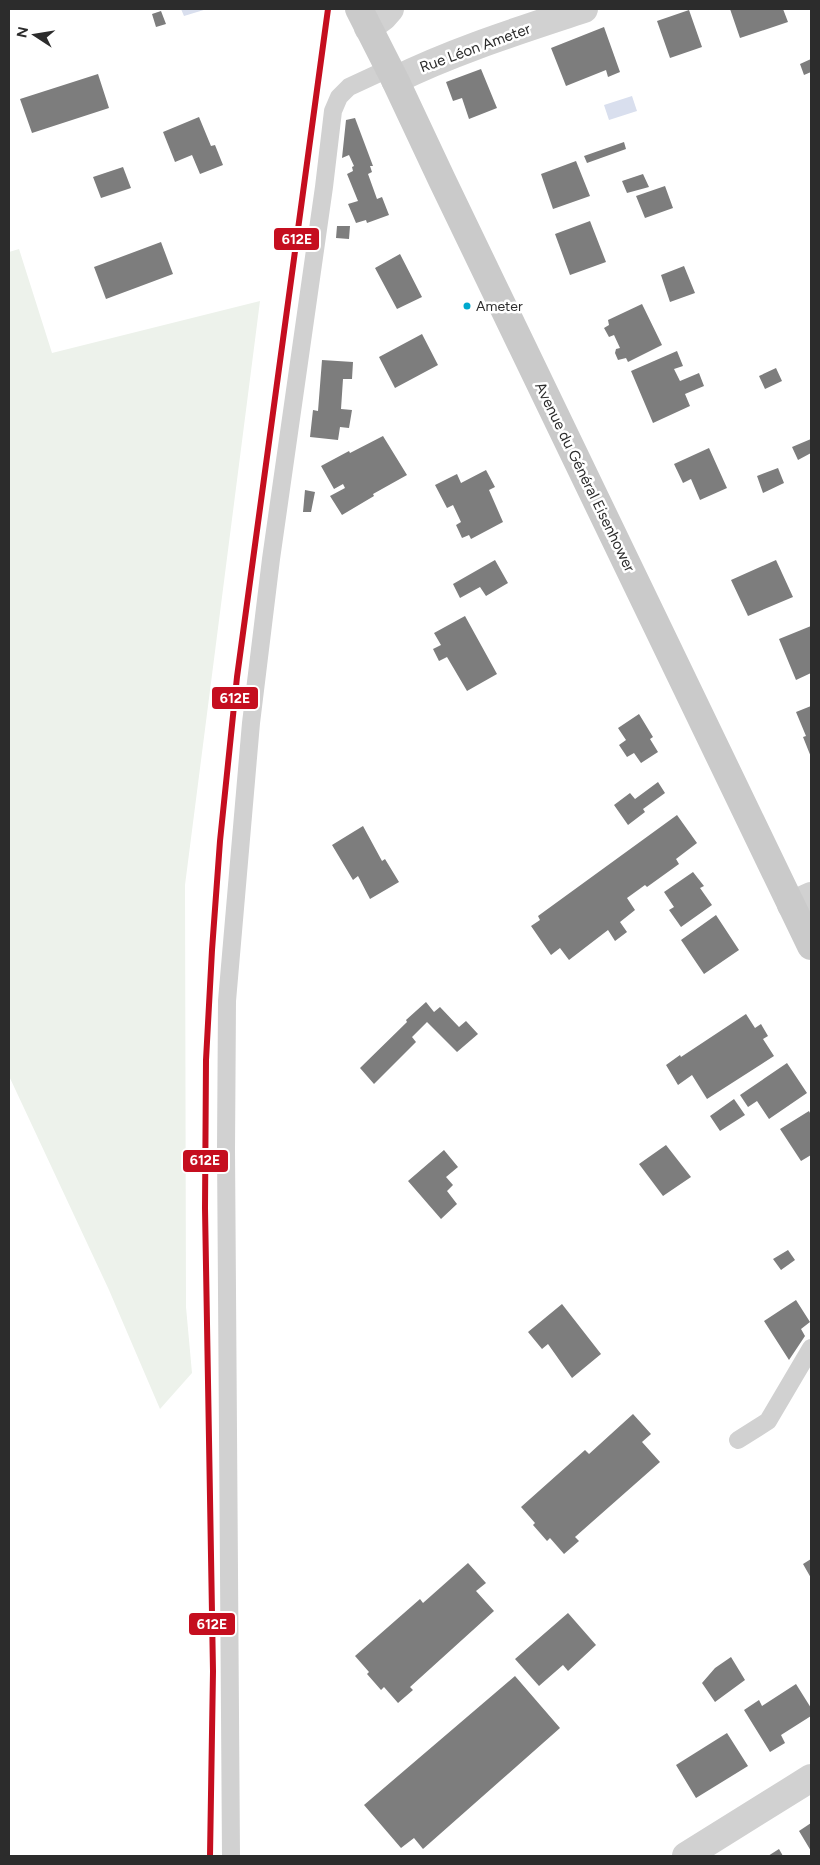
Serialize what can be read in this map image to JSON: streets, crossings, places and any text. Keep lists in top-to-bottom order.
{
  "streets": {
    "main road": ["Avenue du Général Eisenhower"],
    "street": ["Rue Léon Ameter"]
  },
  "crossings": [
    ["Rue Léon Ameter", "Avenue du Général Eisenhower"]
  ],
  "places": ["Ameter"],
  "lines": ["transit line 612E"],
  "north": "left"
}
